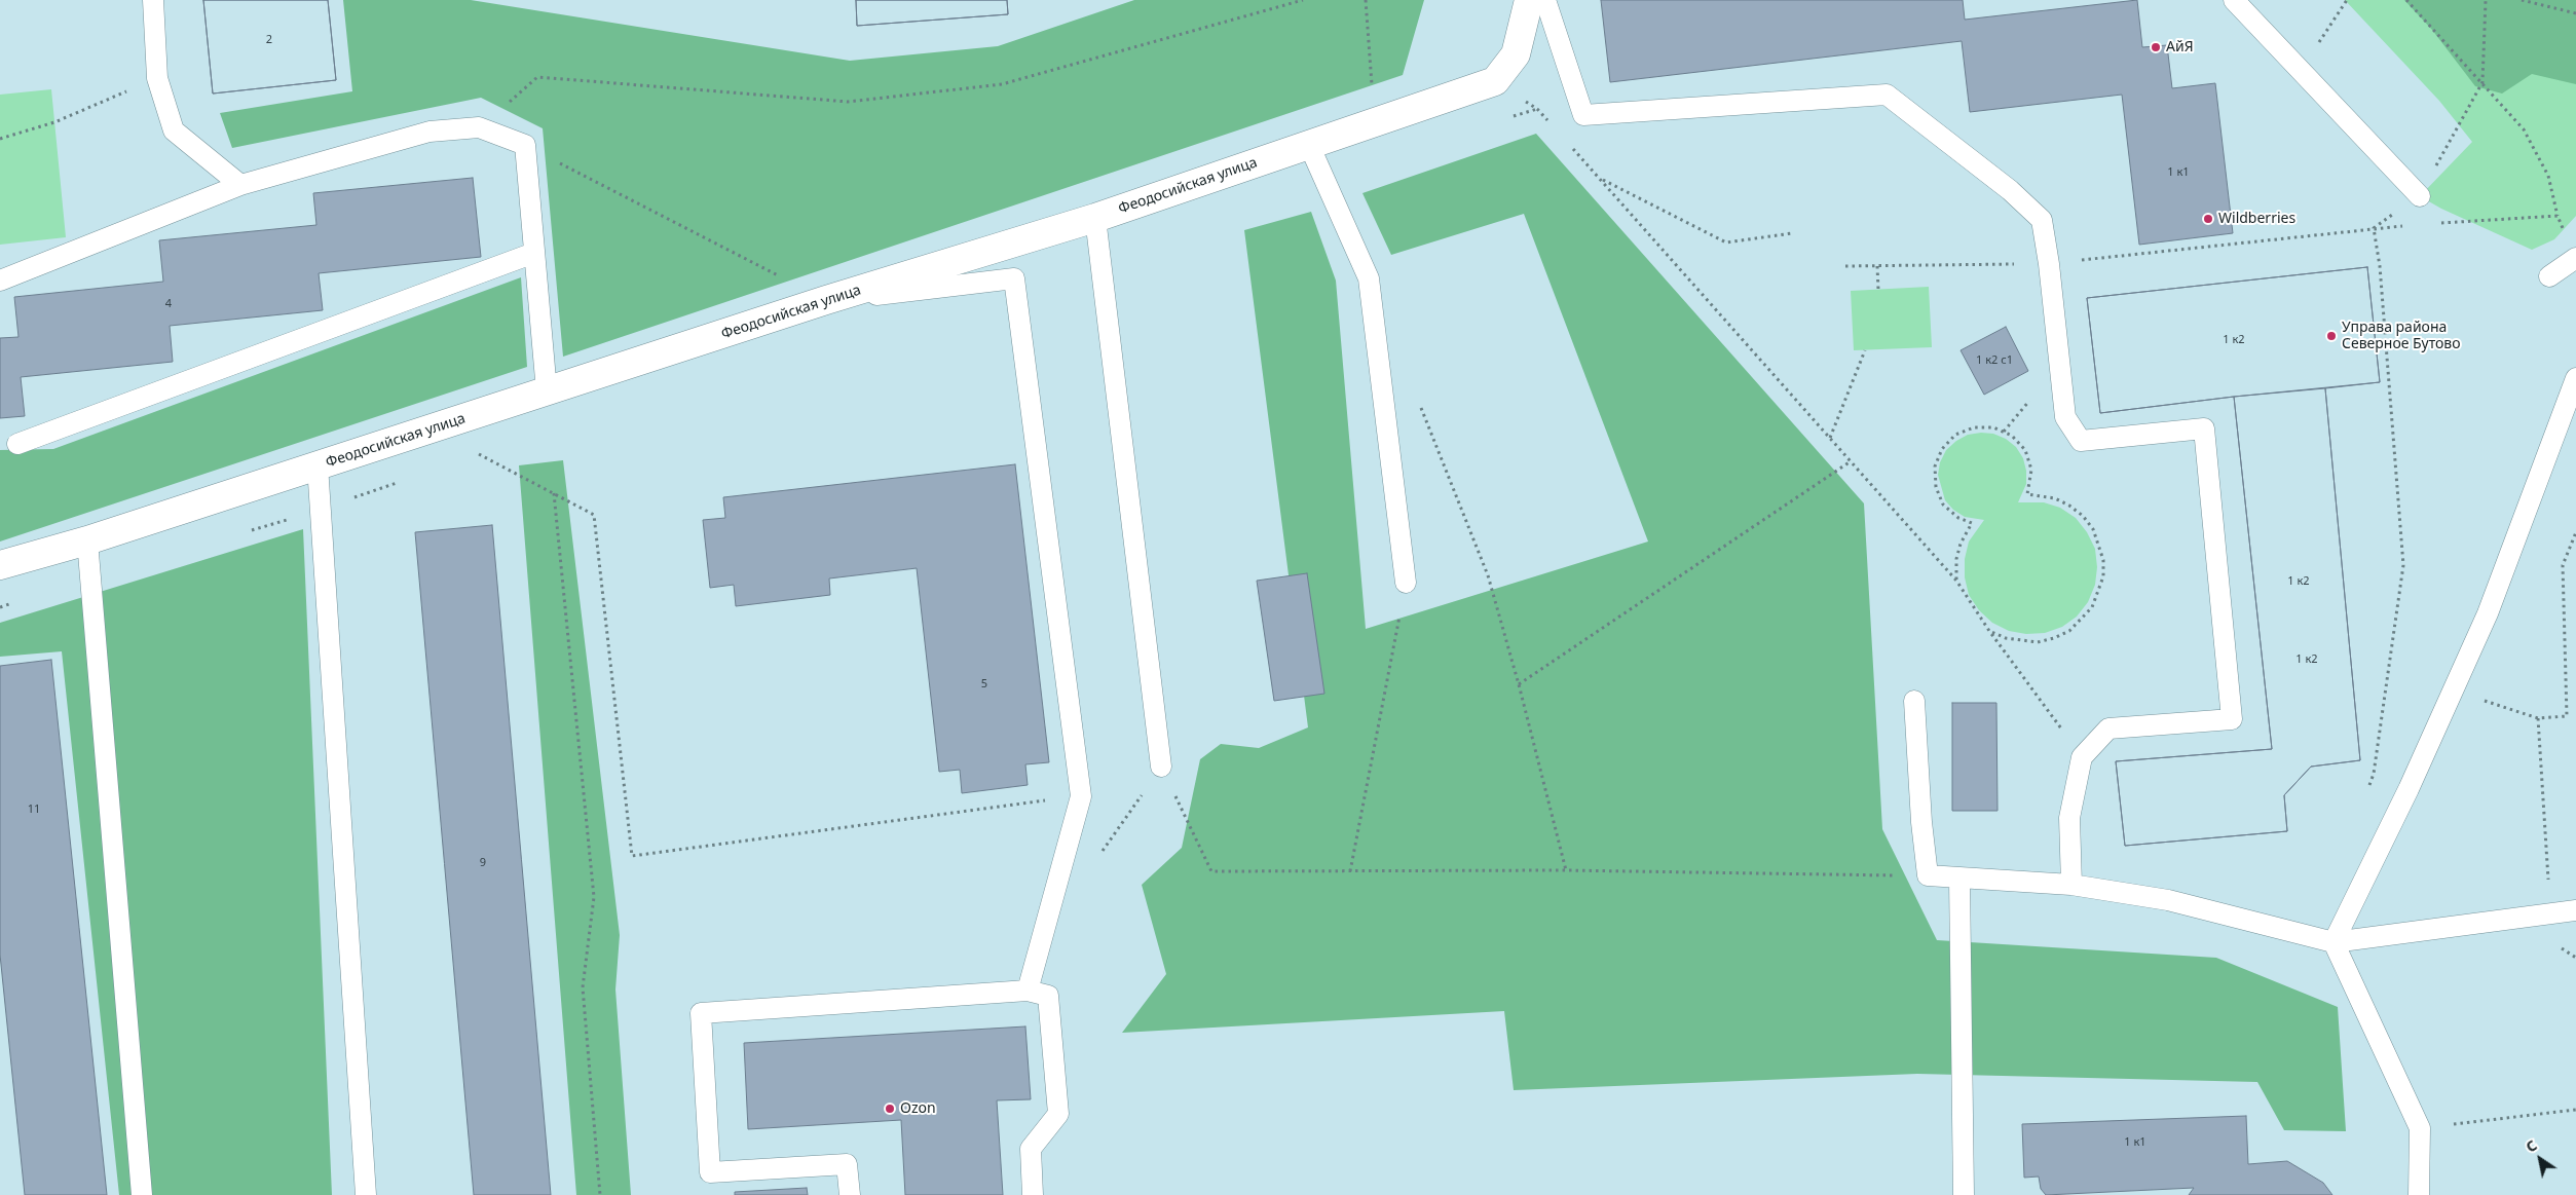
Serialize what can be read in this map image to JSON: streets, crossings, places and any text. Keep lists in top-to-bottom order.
{
  "streets": {
    "street": ["Феодосийская улица"]
  },
  "places": [
    "АйЯ",
    "Wildberries",
    "Управа района Северное Бутово",
    "Ozon"
  ],
  "house_numbers": [
    "2",
    "1 к1",
    "4",
    "1 к2",
    "1 к2 с1",
    "1 к2",
    "1 к2",
    "5",
    "11",
    "9",
    "1 к1"
  ],
  "north": "top left"
}
